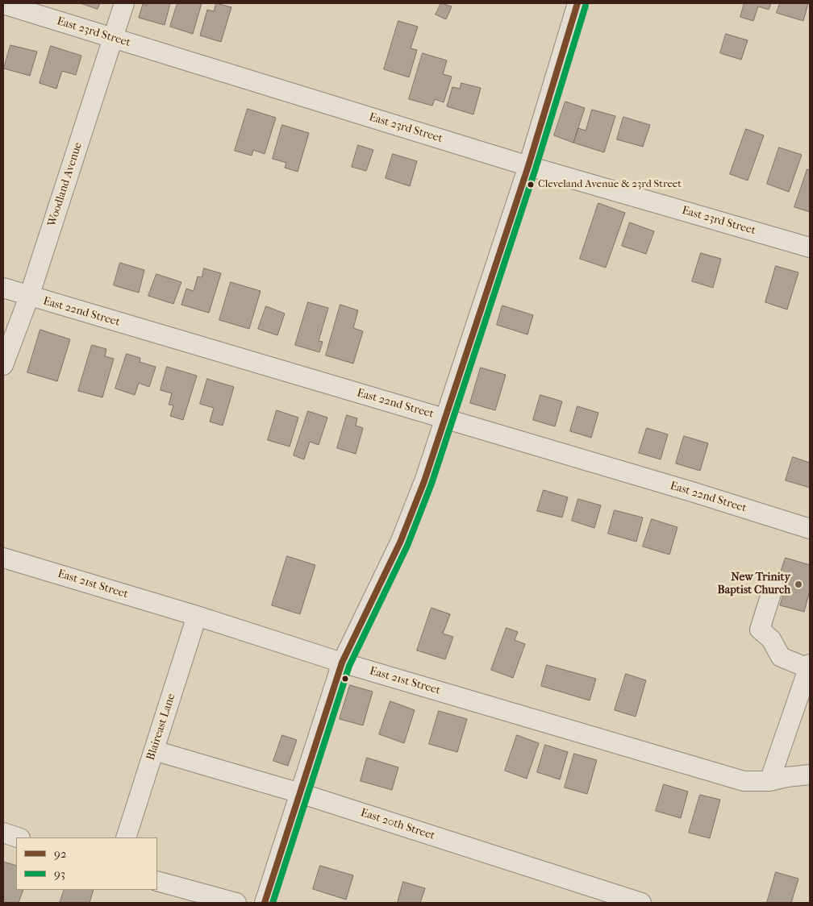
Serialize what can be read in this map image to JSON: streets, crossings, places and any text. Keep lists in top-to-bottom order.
{
  "streets": {
    "street": [
      "East 23rd Street",
      "Woodland Avenue",
      "East 22nd Street",
      "East 21st Street",
      "Blaireast Lane",
      "East 20th Street"
    ]
  },
  "crossings": [
    ["East 23rd Street", "Woodland Avenue"],
    ["Woodland Avenue", "East 22nd Street"],
    ["East 21st Street", "Blaireast Lane"],
    ["Blaireast Lane", "East 20th Street"]
  ],
  "places": ["Cleveland Avenue & 23rd Street", "New Trinity Baptist Church"],
  "lines": ["transit line 92", "transit line 93"],
  "legend": ["92", "93"]
}
